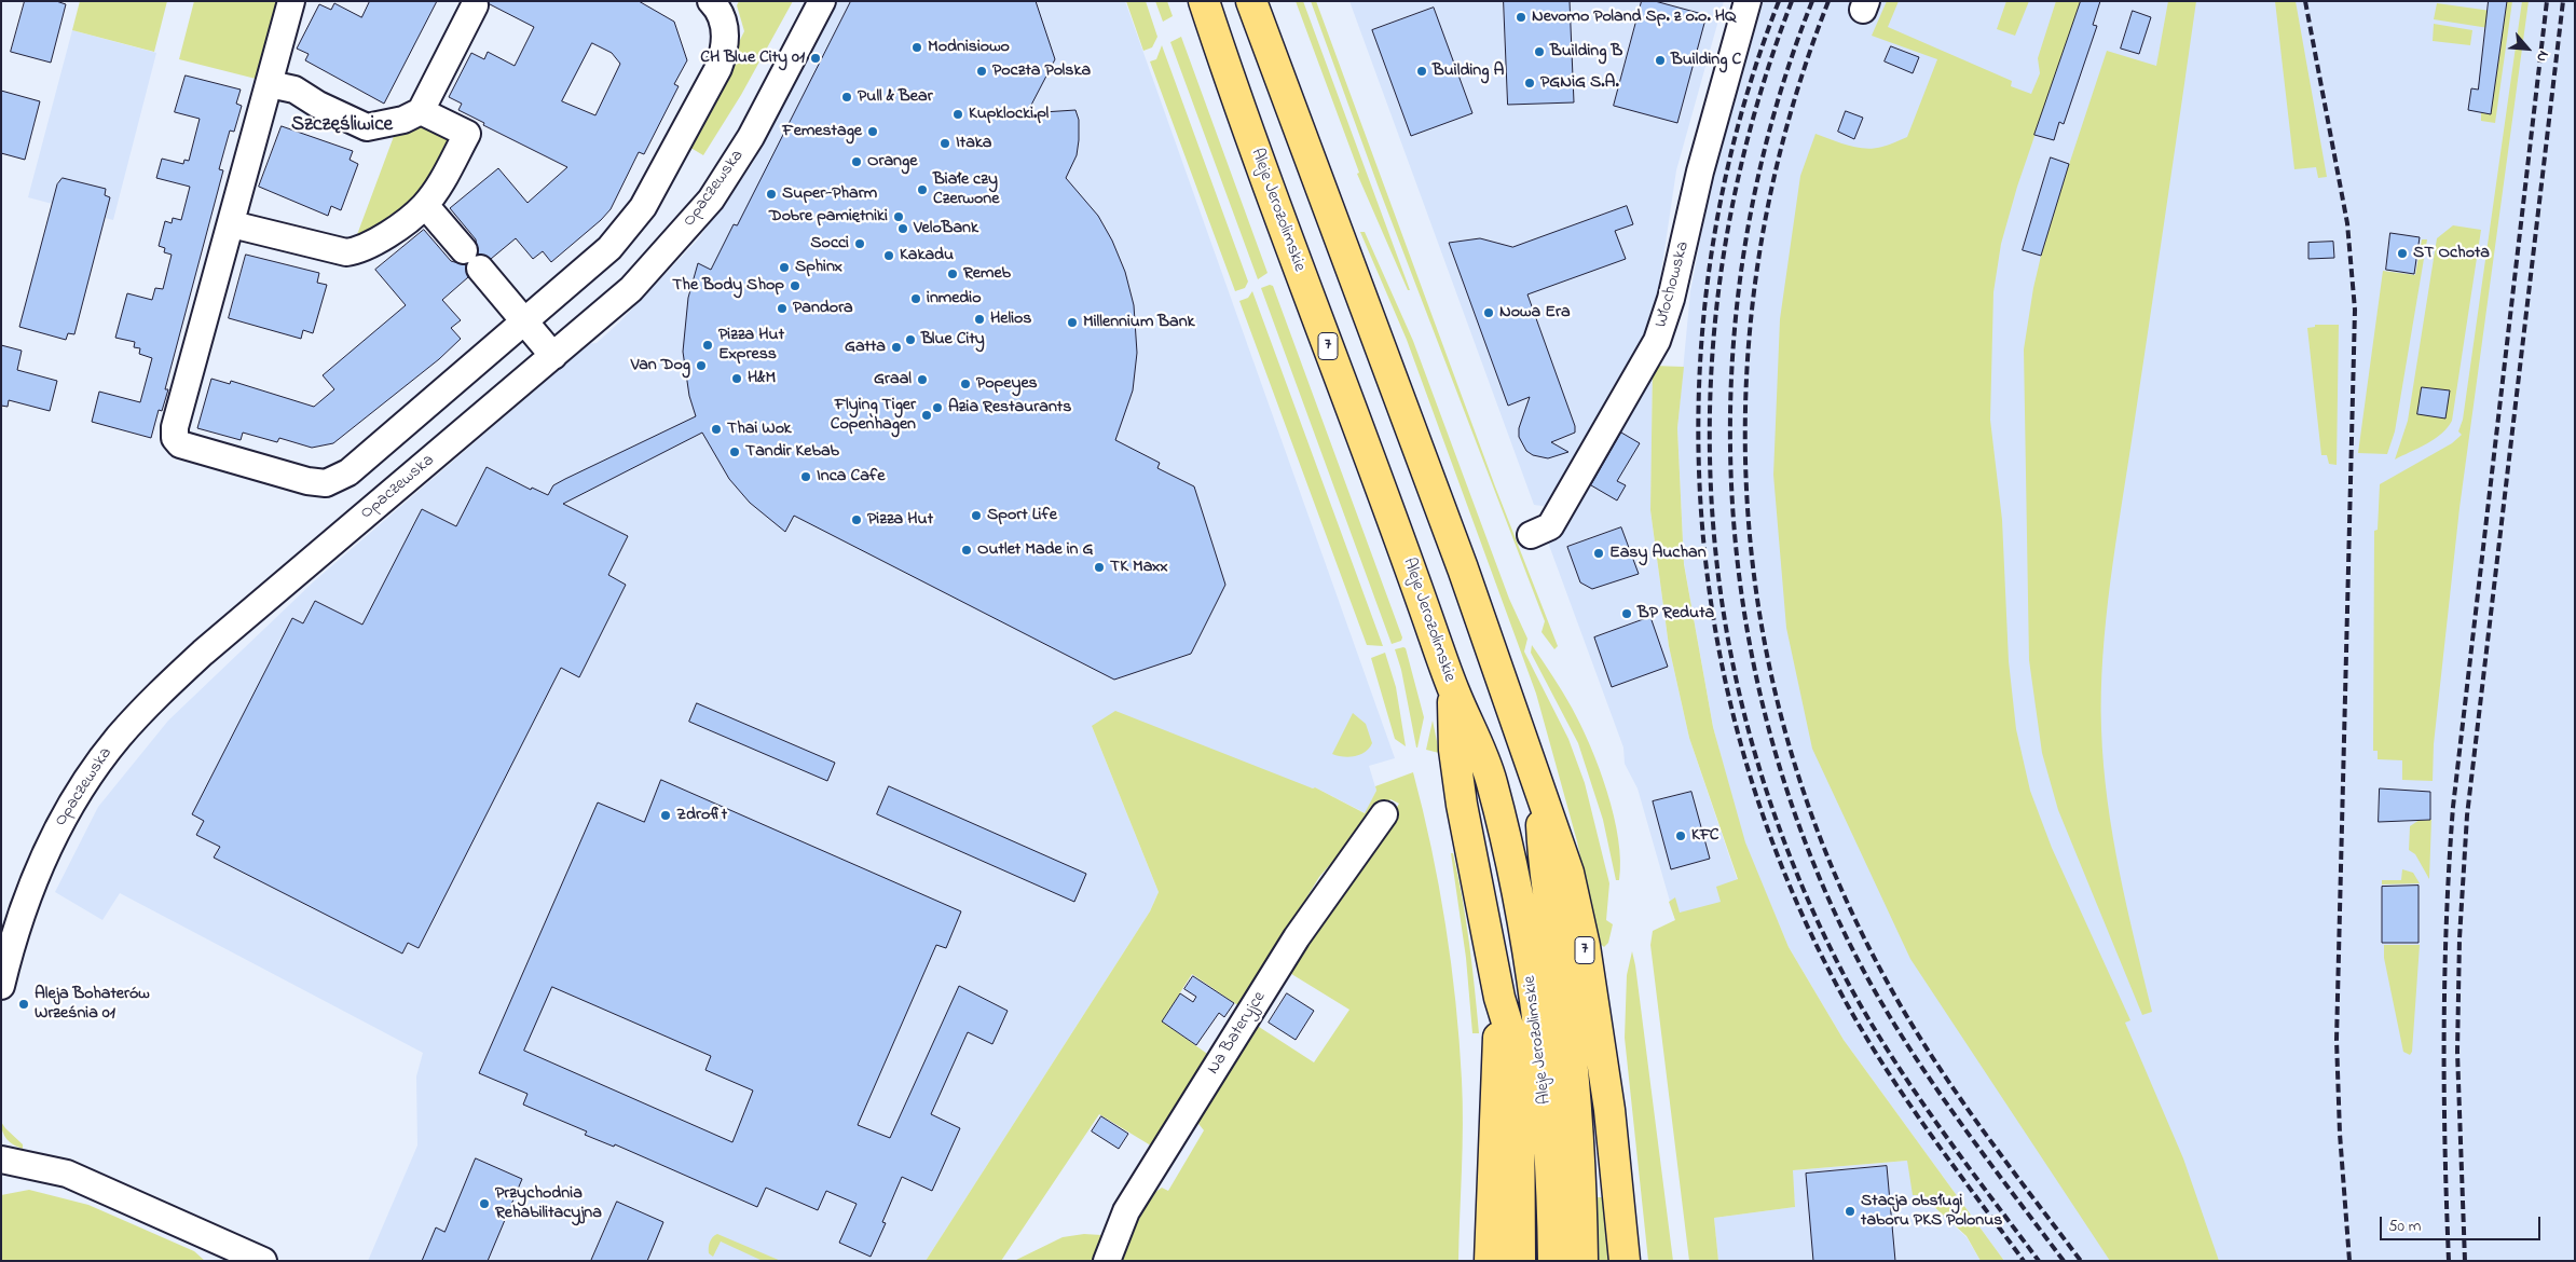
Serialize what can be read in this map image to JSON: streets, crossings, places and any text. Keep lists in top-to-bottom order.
{
  "streets": {
    "main road": ["Aleje Jerozolimskie", "7"],
    "street": ["Opaczewska", "Włochowska", "Na Bateryjce"]
  },
  "crossings": [
    ["Aleje Jerozolimskie", "7"]
  ],
  "districts": ["Szczęśliwice"],
  "places": [
    "Nevomo Poland Sp. z o.o. HQ",
    "Modnisiowo",
    "Building B",
    "CH Blue City 01",
    "Building C",
    "Poczta Polska",
    "Building A",
    "PGNiG S.A.",
    "Pull & Bear",
    "Kupklocki.pl",
    "Femestage",
    "Itaka",
    "Orange",
    "Białe czy Czerwone",
    "Super-Pharm",
    "Dobre pamiętniki",
    "VeloBank",
    "Socci",
    "ST Ochota",
    "Kakadu",
    "Sphinx",
    "Remeb",
    "The Body Shop",
    "inmedio",
    "Pandora",
    "Nowa Era",
    "Helios",
    "Millennium Bank",
    "Blue City",
    "Pizza Hut Express",
    "Gatta",
    "Van Dog",
    "H&M",
    "Graal",
    "Popeyes",
    "Azia Restaurants",
    "Flying Tiger Copenhagen",
    "Thai Wok",
    "Tandir Kebab",
    "Inca Cafe",
    "Sport Life",
    "Pizza Hut",
    "Outlet Made in G",
    "Easy Auchan",
    "TK Maxx",
    "BP Reduta",
    "Zdrofit",
    "KFC",
    "Aleja Bohaterów Września 01",
    "Przychodnia Rehabilitacyjna",
    "Stacja obsługi taboru PKS Polonus"
  ],
  "scale_bar": "50 m",
  "north": "bottom right"
}
